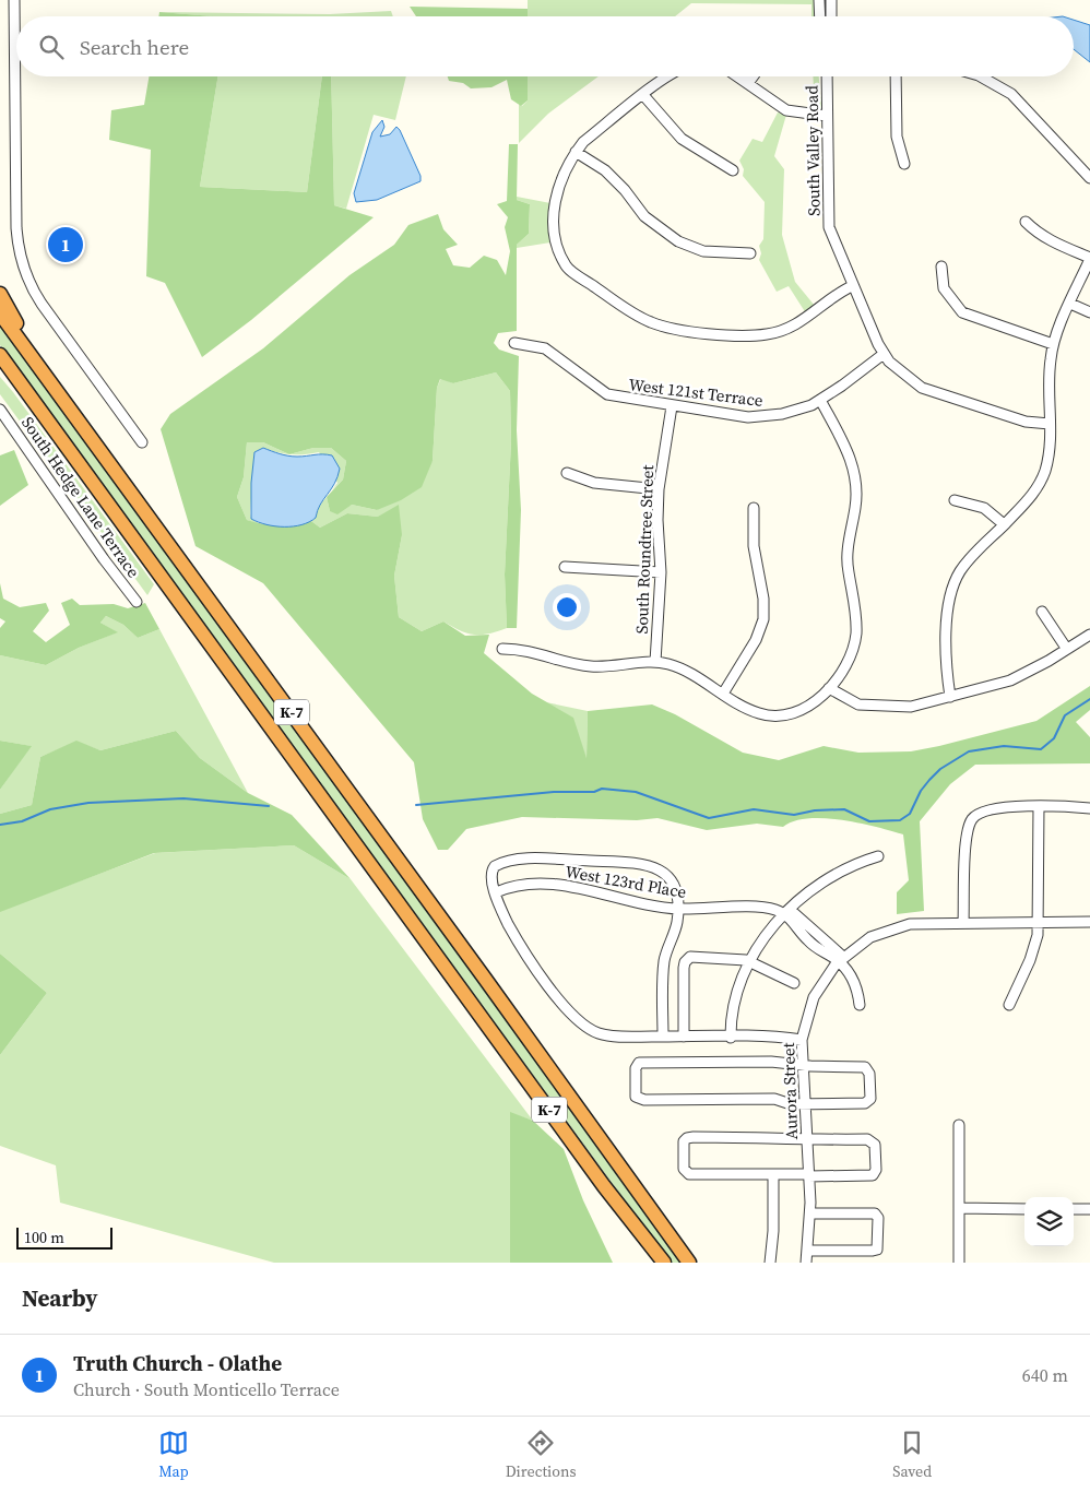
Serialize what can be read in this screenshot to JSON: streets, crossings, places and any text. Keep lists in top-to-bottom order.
{
  "streets": {
    "highway": ["K-7"],
    "street": [
      "South Valley Road",
      "West 121st Terrace",
      "South Hedge Lane Terrace",
      "South Roundtree Street",
      "West 123rd Place",
      "Aurora Street"
    ]
  },
  "crossings": [
    ["South Valley Road", "West 121st Terrace"],
    ["West 121st Terrace", "South Roundtree Street"],
    ["West 123rd Place", "Aurora Street"]
  ],
  "scale_bar": "100 m",
  "page": {
    "search": "Search here",
    "pins": "1",
    "scale": "100 m",
    "heading": "Nearby",
    "list": [
      {
        "mark": "1",
        "name": "Truth Church - Olathe",
        "note": "Church · South Monticello Terrace",
        "value": "640 m"
      }
    ],
    "nav": ["Map", "Directions", "Saved"]
  }
}
